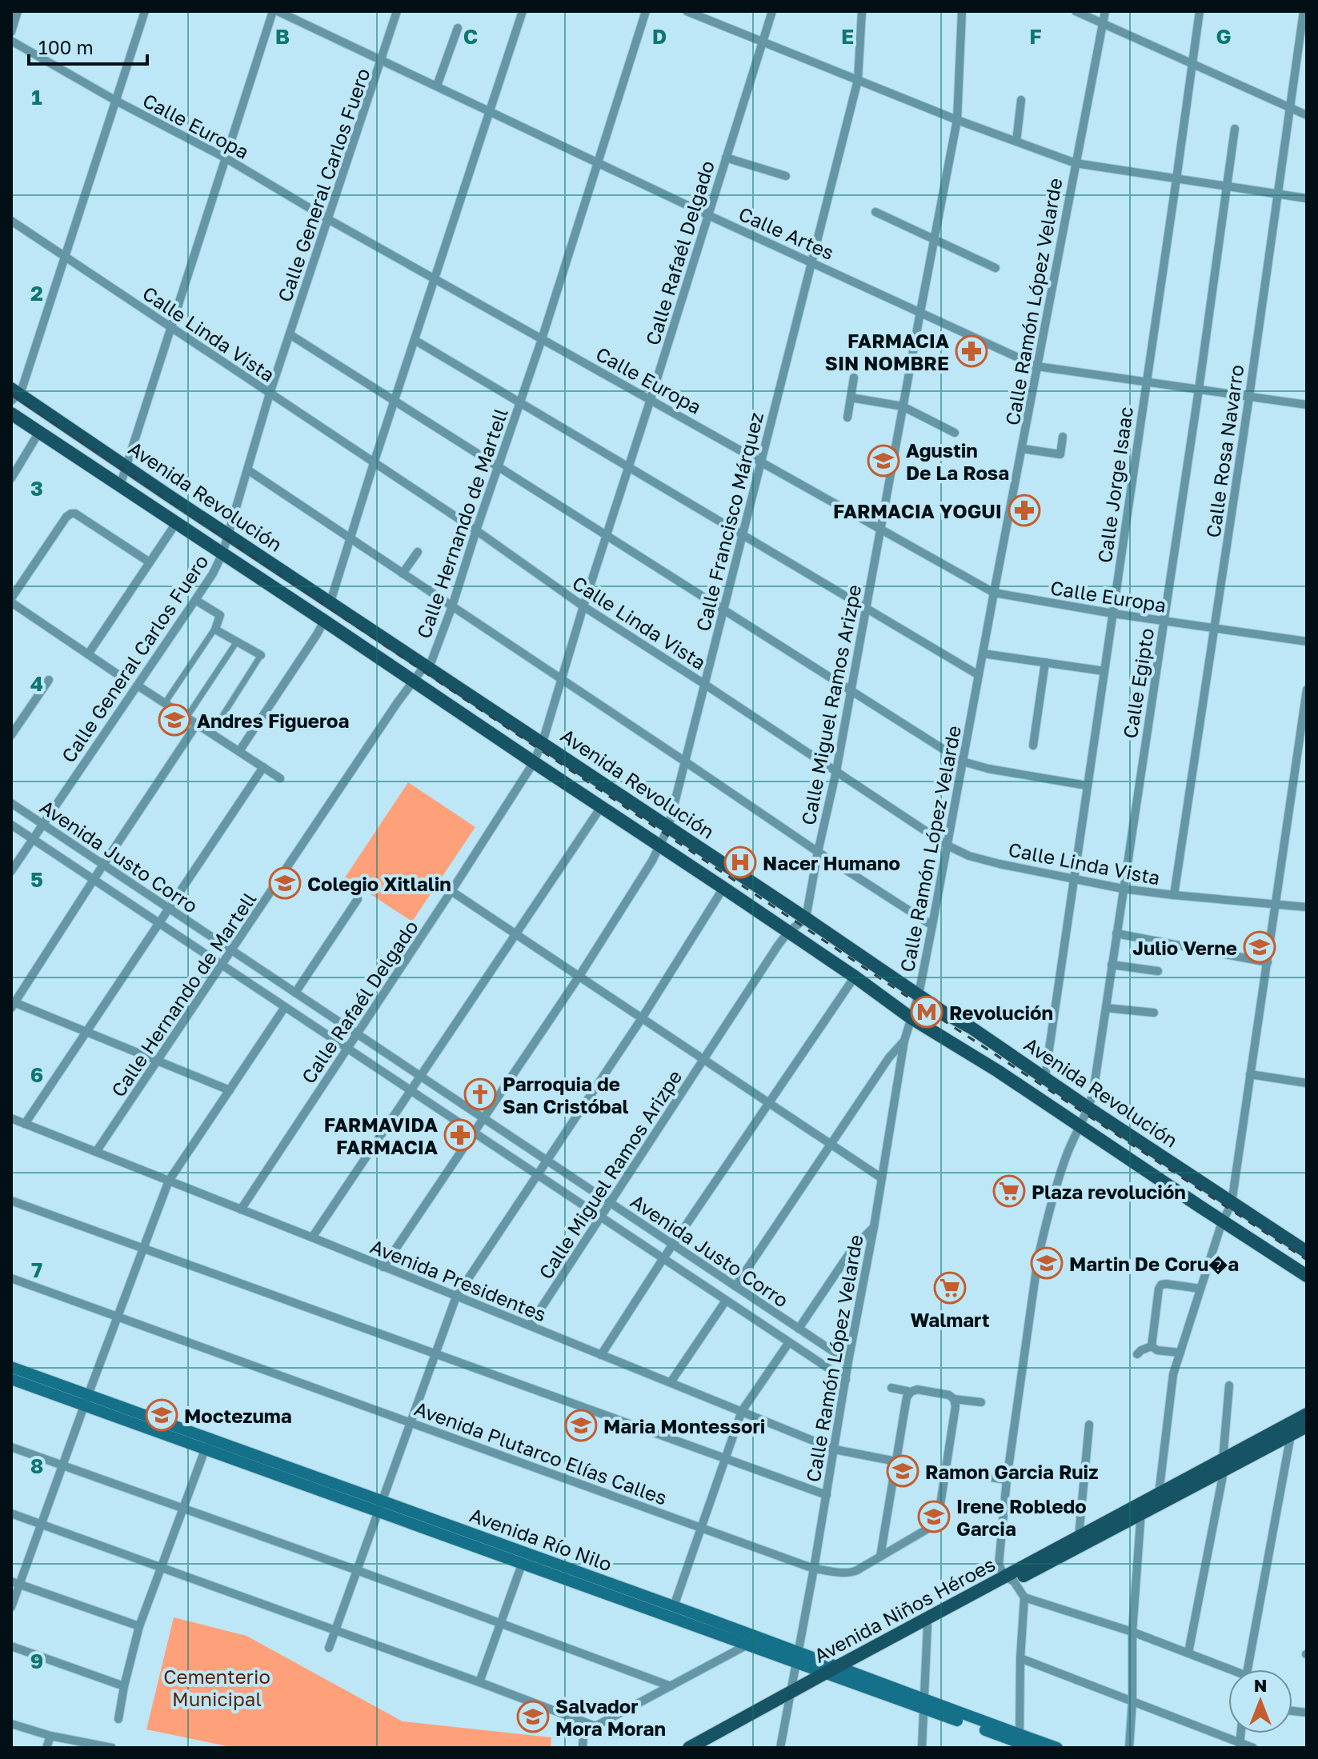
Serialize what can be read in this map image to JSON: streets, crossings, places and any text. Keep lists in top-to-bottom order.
{
  "streets": {
    "main road": ["Avenida Revolución", "Avenida Río Nilo", "Avenida Niños Héroes"],
    "street": [
      "Calle Europa",
      "Calle General Carlos Fuero",
      "Calle Artes",
      "Calle Rafaél Delgado",
      "Calle Ramón López Velarde",
      "Calle Linda Vista",
      "Calle Rosa Navarro",
      "Calle Jorge Isaac",
      "Calle Francisco Márquez",
      "Calle Hernando de Martell",
      "Calle Egipto",
      "Calle Miguel Ramos Arizpe",
      "Avenida Justo Corro",
      "Avenida Presidentes",
      "Avenida Plutarco Elías Calles"
    ]
  },
  "crossings": [
    ["Calle Europa", "Calle General Carlos Fuero"],
    ["Calle Europa", "Calle Rafaél Delgado"],
    ["Calle Europa", "Calle Ramón López Velarde"],
    ["Calle Europa", "Calle Rosa Navarro"],
    ["Calle Europa", "Calle Jorge Isaac"],
    ["Calle Europa", "Calle Francisco Márquez"],
    ["Calle Europa", "Calle Hernando de Martell"],
    ["Calle Europa", "Calle Egipto"],
    ["Calle Europa", "Calle Miguel Ramos Arizpe"],
    ["Calle General Carlos Fuero", "Calle Artes"],
    ["Calle General Carlos Fuero", "Calle Linda Vista"],
    ["Calle General Carlos Fuero", "Avenida Revolución"],
    ["Calle General Carlos Fuero", "Avenida Justo Corro"],
    ["Calle Artes", "Calle Rafaél Delgado"],
    ["Calle Artes", "Calle Ramón López Velarde"],
    ["Calle Artes", "Calle Rosa Navarro"],
    ["Calle Artes", "Calle Jorge Isaac"],
    ["Calle Artes", "Calle Francisco Márquez"],
    ["Calle Artes", "Calle Hernando de Martell"],
    ["Calle Artes", "Calle Egipto"],
    ["Calle Artes", "Calle Miguel Ramos Arizpe"],
    ["Calle Rafaél Delgado", "Calle Linda Vista"],
    ["Calle Rafaél Delgado", "Avenida Revolución"],
    ["Calle Rafaél Delgado", "Avenida Justo Corro"],
    ["Calle Rafaél Delgado", "Avenida Presidentes"],
    ["Calle Ramón López Velarde", "Calle Linda Vista"],
    ["Calle Ramón López Velarde", "Avenida Revolución"],
    ["Calle Ramón López Velarde", "Avenida Justo Corro"],
    ["Calle Ramón López Velarde", "Avenida Presidentes"],
    ["Calle Ramón López Velarde", "Avenida Plutarco Elías Calles"],
    ["Calle Ramón López Velarde", "Avenida Río Nilo"],
    ["Calle Ramón López Velarde", "Avenida Niños Héroes"],
    ["Calle Linda Vista", "Calle Rosa Navarro"],
    ["Calle Linda Vista", "Calle Jorge Isaac"],
    ["Calle Linda Vista", "Calle Francisco Márquez"],
    ["Calle Linda Vista", "Calle Hernando de Martell"],
    ["Calle Linda Vista", "Calle Egipto"],
    ["Calle Linda Vista", "Calle Miguel Ramos Arizpe"],
    ["Calle Jorge Isaac", "Avenida Revolución"],
    ["Avenida Revolución", "Calle Francisco Márquez"],
    ["Avenida Revolución", "Calle Hernando de Martell"],
    ["Avenida Revolución", "Calle Egipto"],
    ["Avenida Revolución", "Calle Miguel Ramos Arizpe"],
    ["Calle Francisco Márquez", "Avenida Justo Corro"],
    ["Calle Francisco Márquez", "Avenida Presidentes"],
    ["Calle Hernando de Martell", "Avenida Justo Corro"],
    ["Calle Hernando de Martell", "Avenida Presidentes"],
    ["Calle Egipto", "Avenida Niños Héroes"],
    ["Calle Miguel Ramos Arizpe", "Avenida Justo Corro"],
    ["Calle Miguel Ramos Arizpe", "Avenida Presidentes"],
    ["Avenida Río Nilo", "Avenida Niños Héroes"]
  ],
  "parks": ["Cementerio Municipal"],
  "places": {
    "pharmacy": ["FARMACIA SIN NOMBRE", "FARMACIA YOGUI", "FARMAVIDA FARMACIA"],
    "school or university": [
      "Agustin De La Rosa",
      "Andres Figueroa",
      "Colegio Xitlalin",
      "Julio Verne",
      "Martin De Coru�a",
      "Moctezuma",
      "Maria Montessori",
      "Ramon Garcia Ruiz",
      "Irene Robledo Garcia",
      "Salvador Mora Moran"
    ],
    "hospital": ["Nacer Humano"],
    "metro station": ["Revolución"],
    "church": ["Parroquia de San Cristóbal"],
    "supermarket": ["Plaza revolución", "Walmart"]
  },
  "scale_bar": "100 m",
  "north": "top",
  "grid": {
    "columns": [
      "B",
      "C",
      "D",
      "E",
      "F",
      "G"
    ],
    "rows": [
      "1",
      "2",
      "3",
      "4",
      "5",
      "6",
      "7",
      "8",
      "9"
    ]
  }
}
